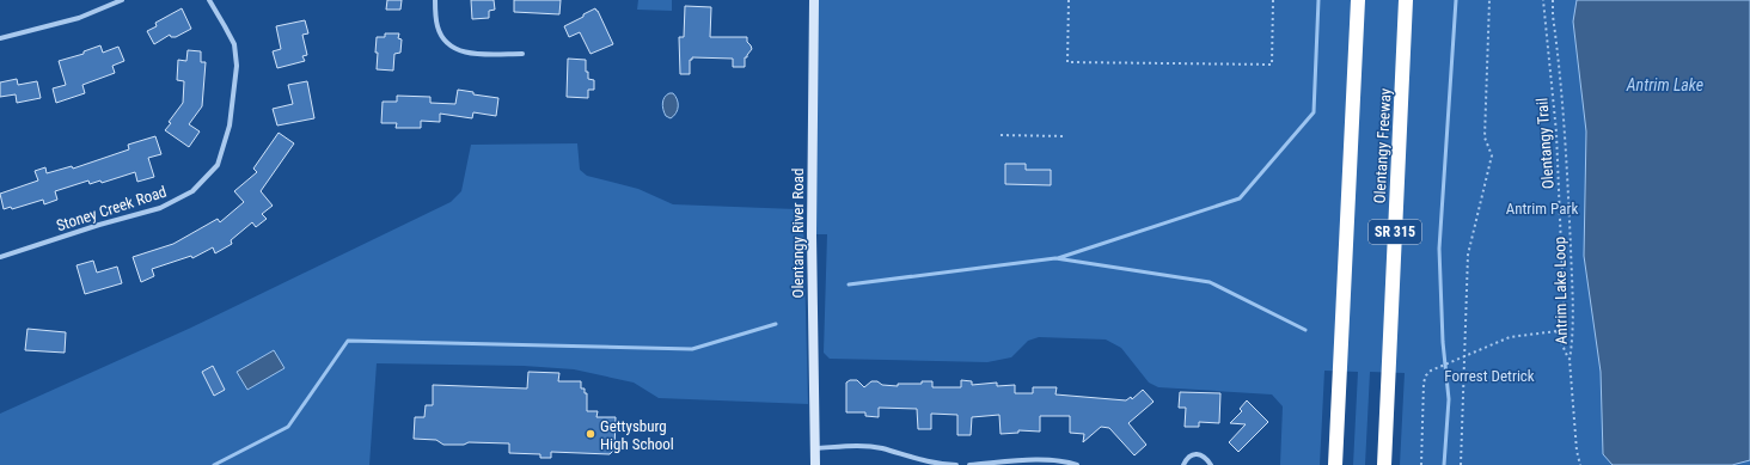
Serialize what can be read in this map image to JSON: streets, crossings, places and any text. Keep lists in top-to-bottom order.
{
  "streets": {
    "highway": ["Olentangy Freeway", "SR 315"],
    "main road": ["Olentangy River Road"],
    "street": ["Stoney Creek Road"],
    "path": ["Olentangy Trail", "Antrim Lake Loop"]
  },
  "water": ["Antrim Lake"],
  "parks": ["Antrim Park", "Forrest Detrick"],
  "places": ["Gettysburg High School"]
}
